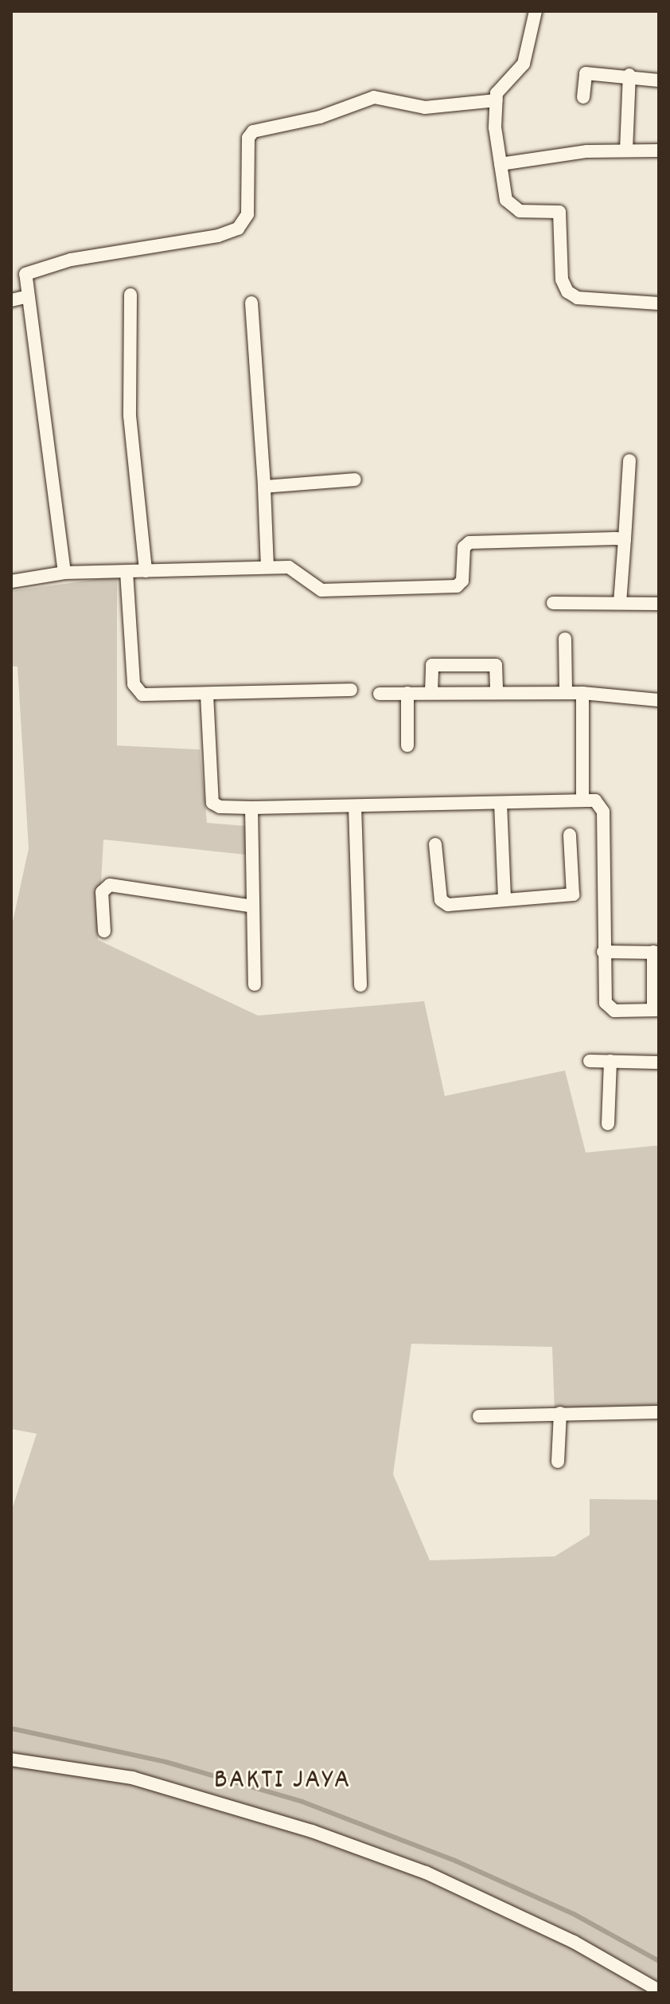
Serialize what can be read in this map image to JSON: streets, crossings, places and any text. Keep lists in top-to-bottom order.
{
  "districts": ["BAKTI JAYA"]
}
